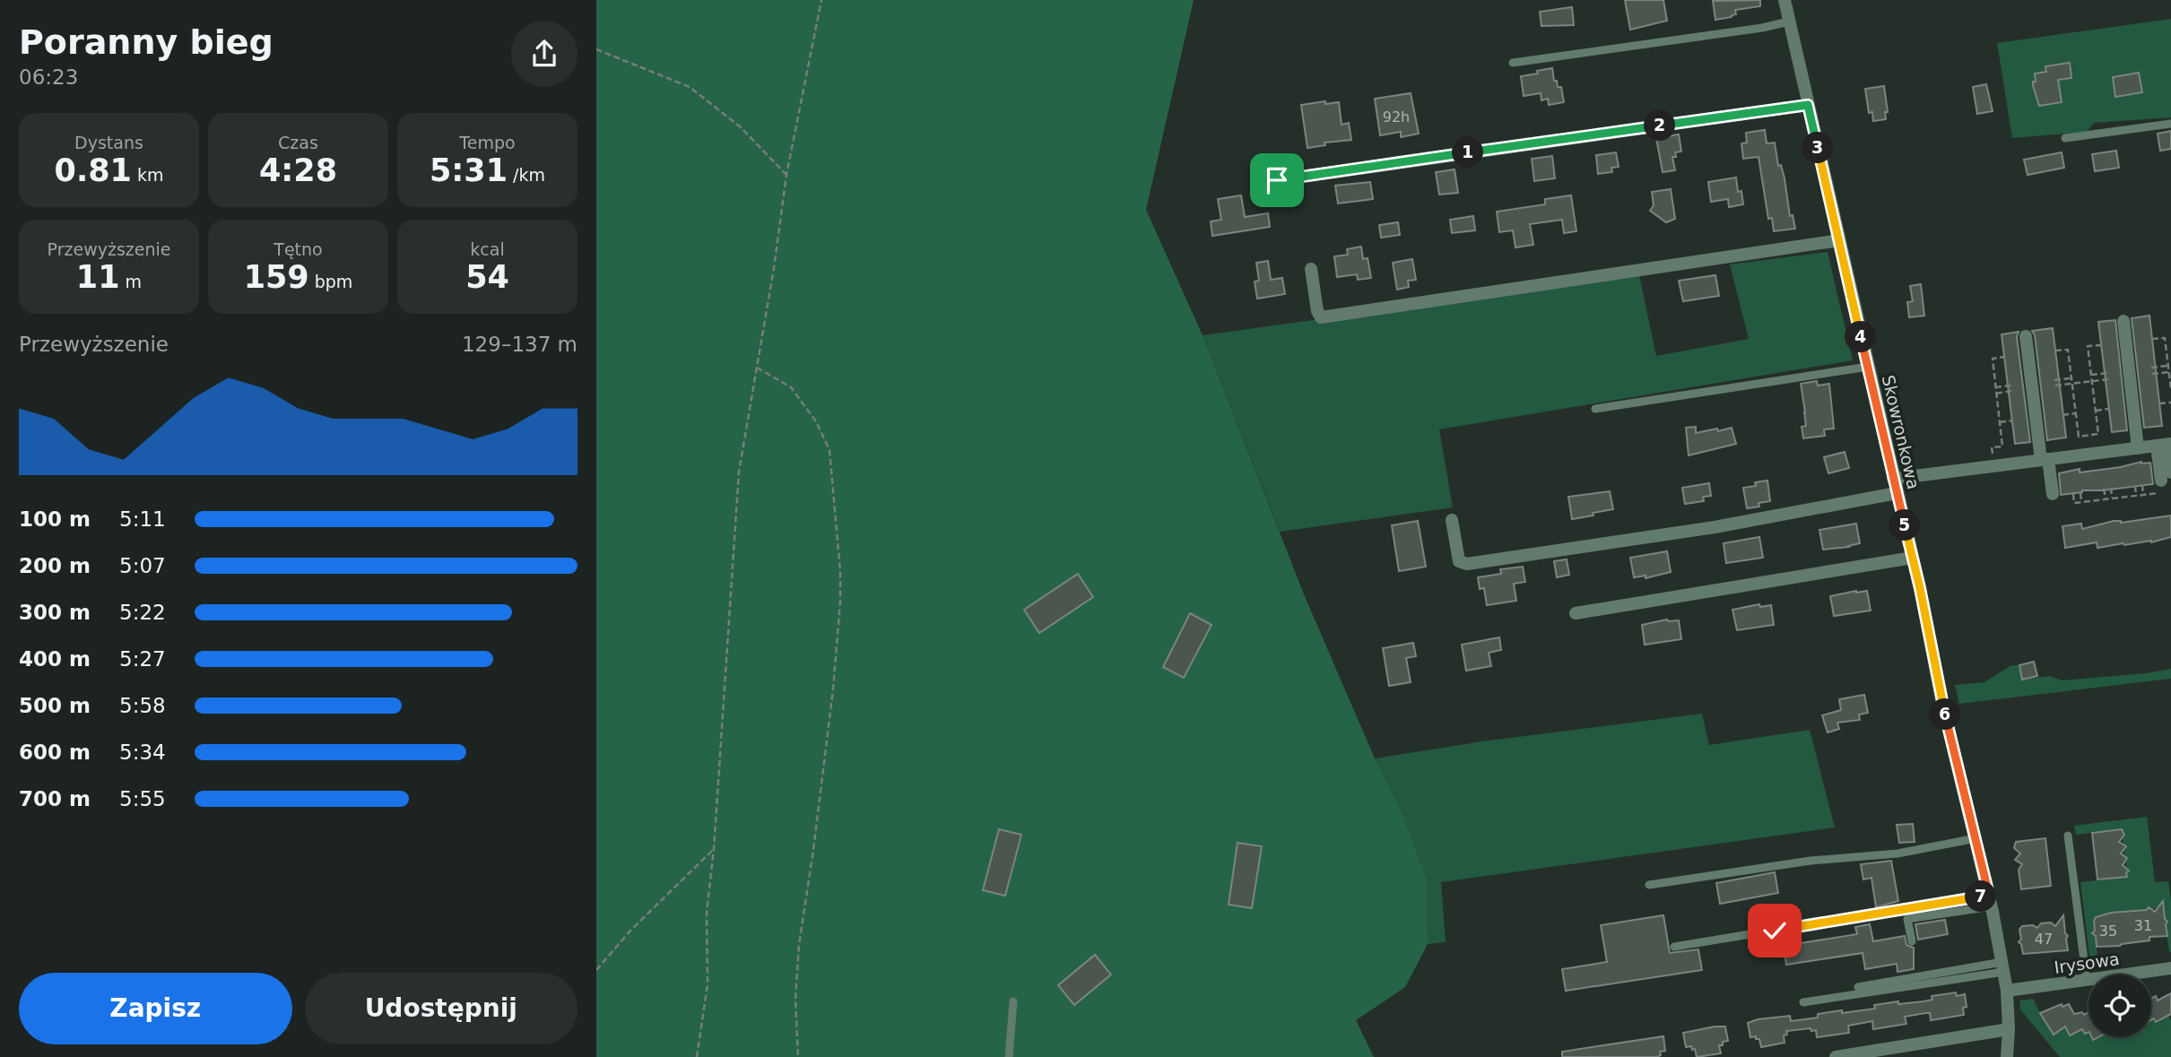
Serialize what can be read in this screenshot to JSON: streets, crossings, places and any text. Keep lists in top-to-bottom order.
{
  "streets": {
    "street": ["Skowronkowa", "Irysowa"]
  },
  "crossings": [
    ["Skowronkowa", "Irysowa"]
  ],
  "house_numbers": [
    "92h",
    "31",
    "35",
    "47"
  ],
  "page": {
    "heading": ["Poranny bieg", "06:23"],
    "stats": [
      ["Dystans", "0.81 km"],
      ["Czas", "4:28"],
      ["Tempo", "5:31 /km"],
      ["Przewyższenie", "11 m"],
      ["Tętno", "159 bpm"],
      ["kcal", "54"]
    ],
    "pins": [
      "2",
      "3",
      "1",
      "4",
      "5",
      "6",
      "7"
    ],
    "chart": ["Przewyższenie", "129–137 m"],
    "list": [
      {
        "name": "100 m",
        "note": "5:11"
      },
      {
        "name": "200 m",
        "note": "5:07"
      },
      {
        "name": "300 m",
        "note": "5:22"
      },
      {
        "name": "400 m",
        "note": "5:27"
      },
      {
        "name": "500 m",
        "note": "5:58"
      },
      {
        "name": "600 m",
        "note": "5:34"
      },
      {
        "name": "700 m",
        "note": "5:55"
      }
    ],
    "buttons": ["Zapisz", "Udostępnij"]
  }
}
